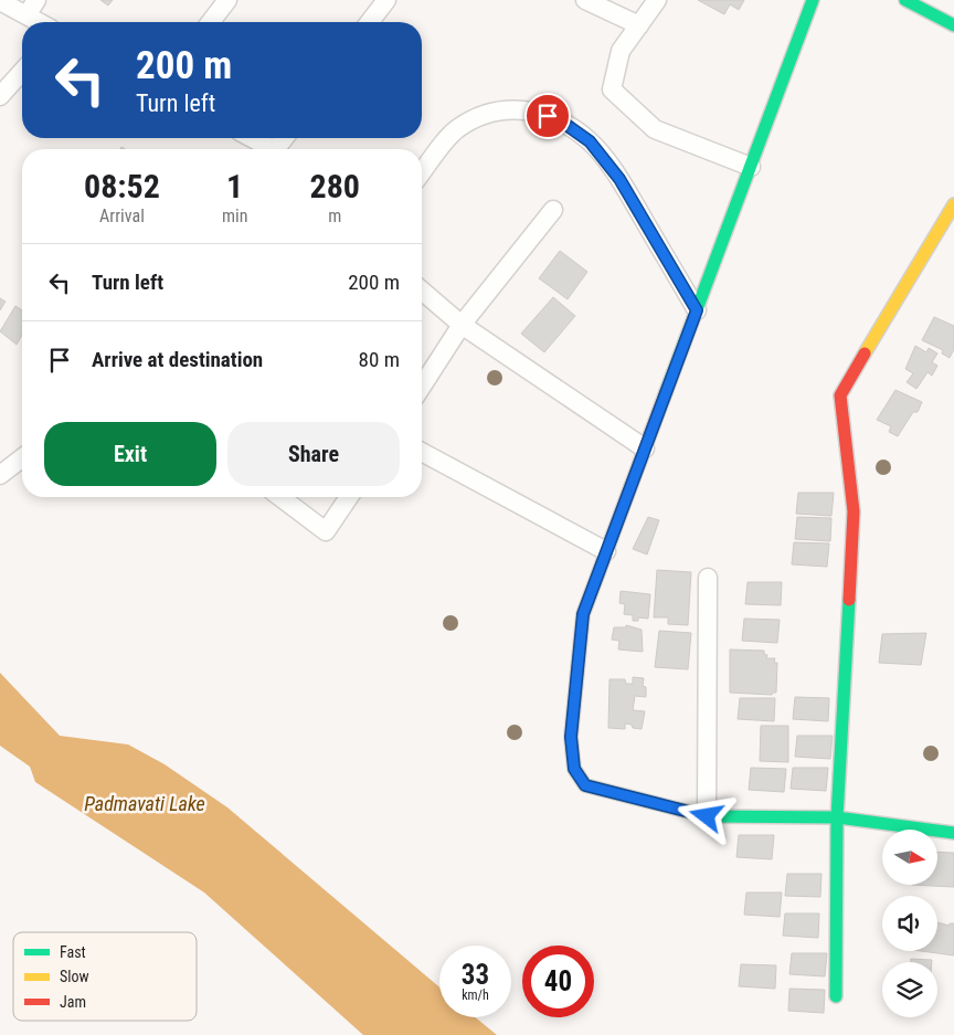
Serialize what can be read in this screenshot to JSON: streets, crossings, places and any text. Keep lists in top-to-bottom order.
{
  "water": ["Padmavati Lake"],
  "legend": ["Fast", "Slow", "Jam"],
  "north": "right",
  "page": {
    "turn": ["200 m", "Turn left"],
    "eta": [
      "08:52",
      "Arrival",
      "1",
      "min",
      "280",
      "m"
    ],
    "list": [
      {
        "name": "Turn left",
        "value": "200 m"
      },
      {
        "name": "Arrive at destination",
        "value": "80 m"
      }
    ],
    "buttons": ["Exit", "Share"],
    "speed": "33 km/h",
    "limit": "40"
  }
}
